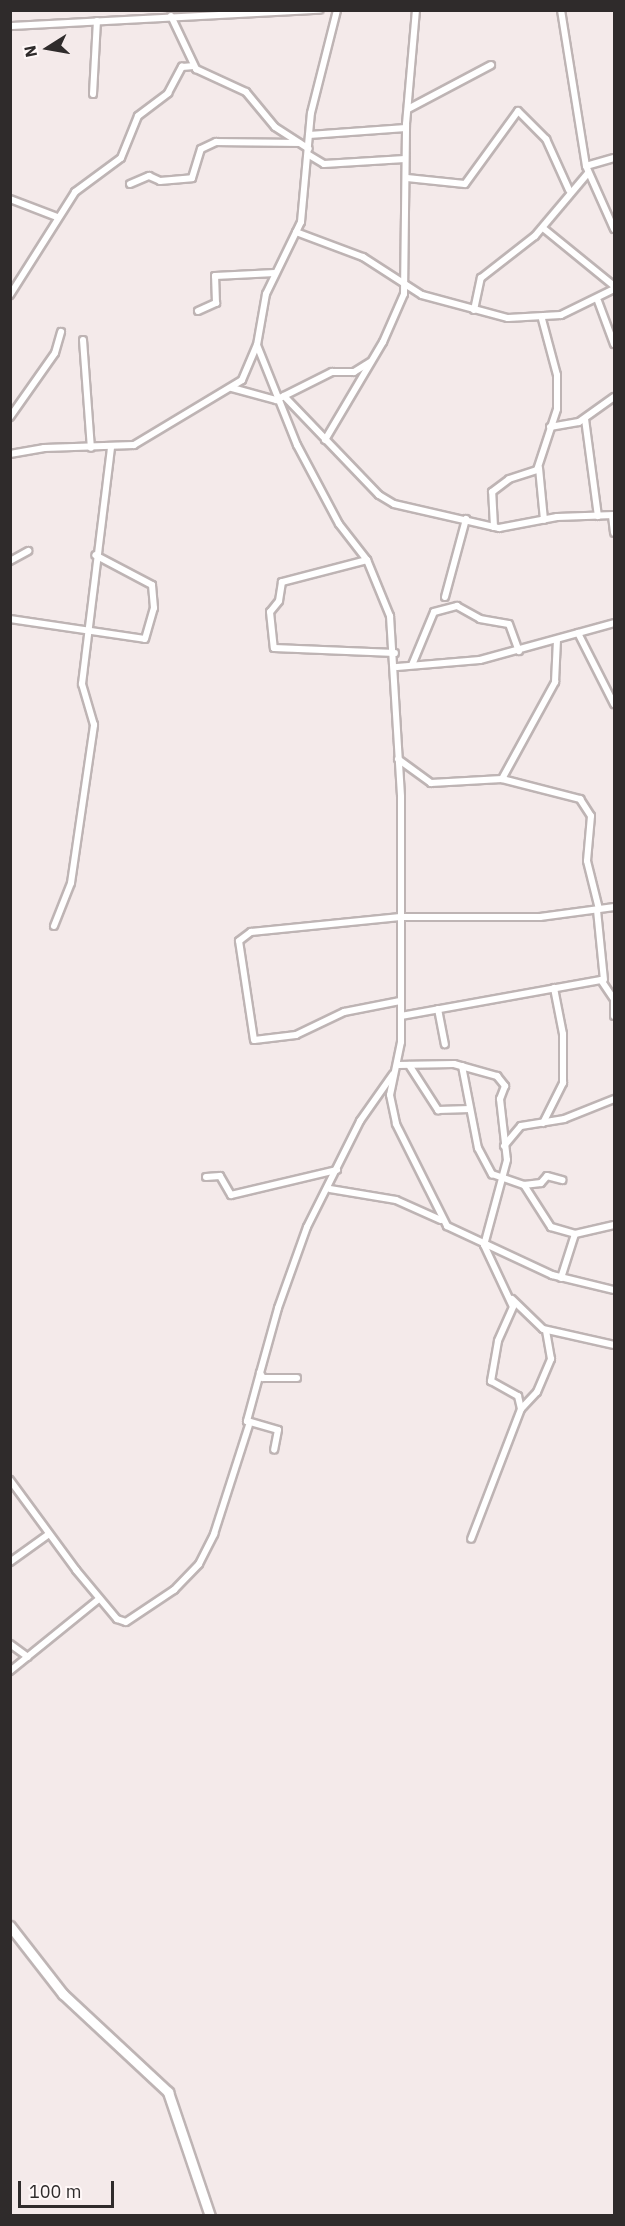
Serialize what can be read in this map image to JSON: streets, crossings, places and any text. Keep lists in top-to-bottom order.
{
  "scale_bar": "100 m",
  "north": "left"
}
